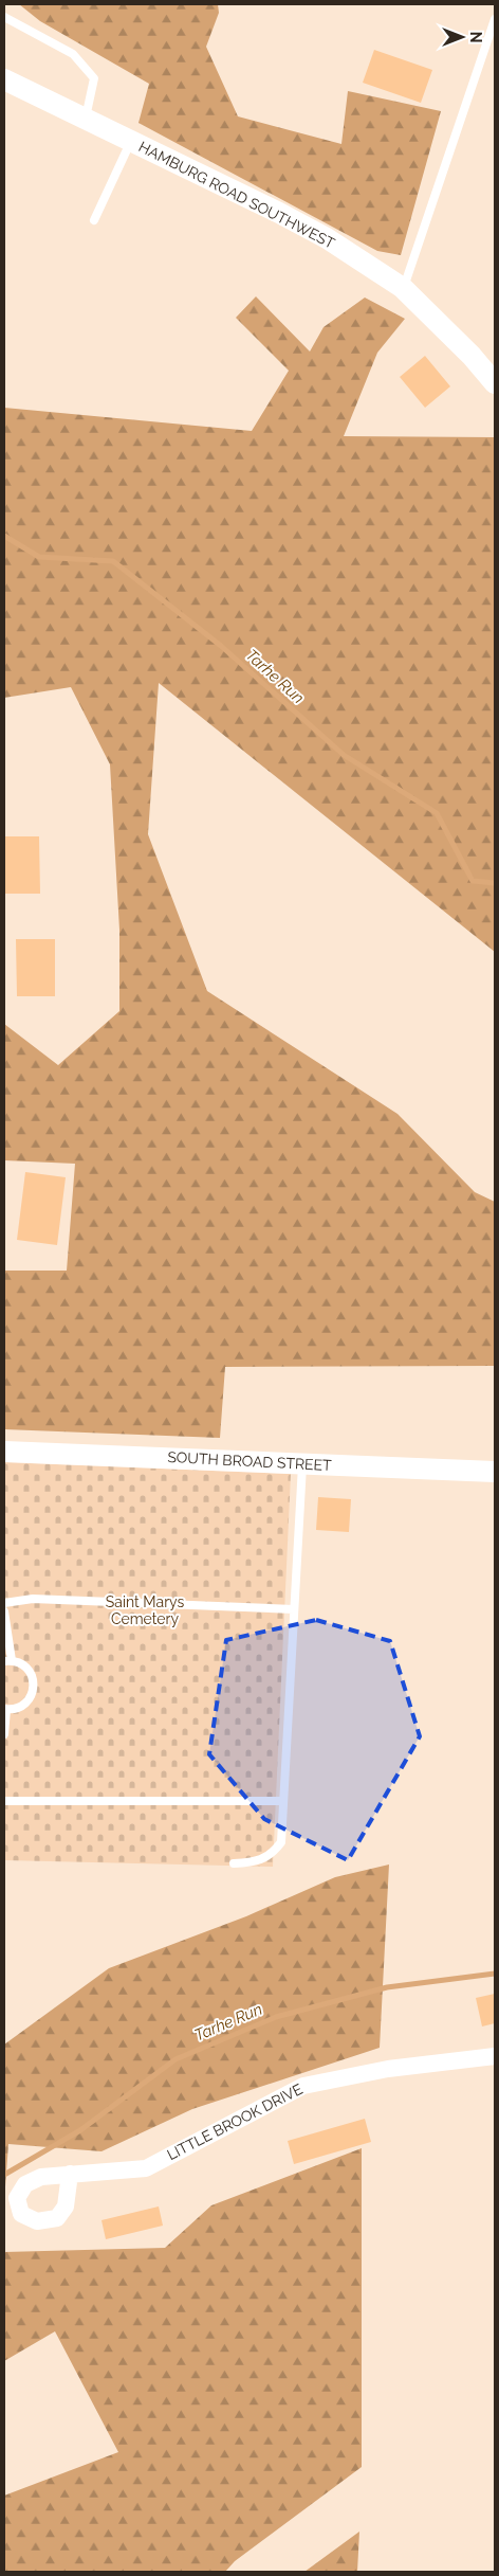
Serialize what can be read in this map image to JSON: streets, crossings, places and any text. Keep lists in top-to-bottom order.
{
  "streets": {
    "street": ["HAMBURG ROAD SOUTHWEST", "SOUTH BROAD STREET", "LITTLE BROOK DRIVE"]
  },
  "water": ["Tarhe Run"],
  "parks": ["Saint Marys Cemetery"],
  "north": "right"
}
